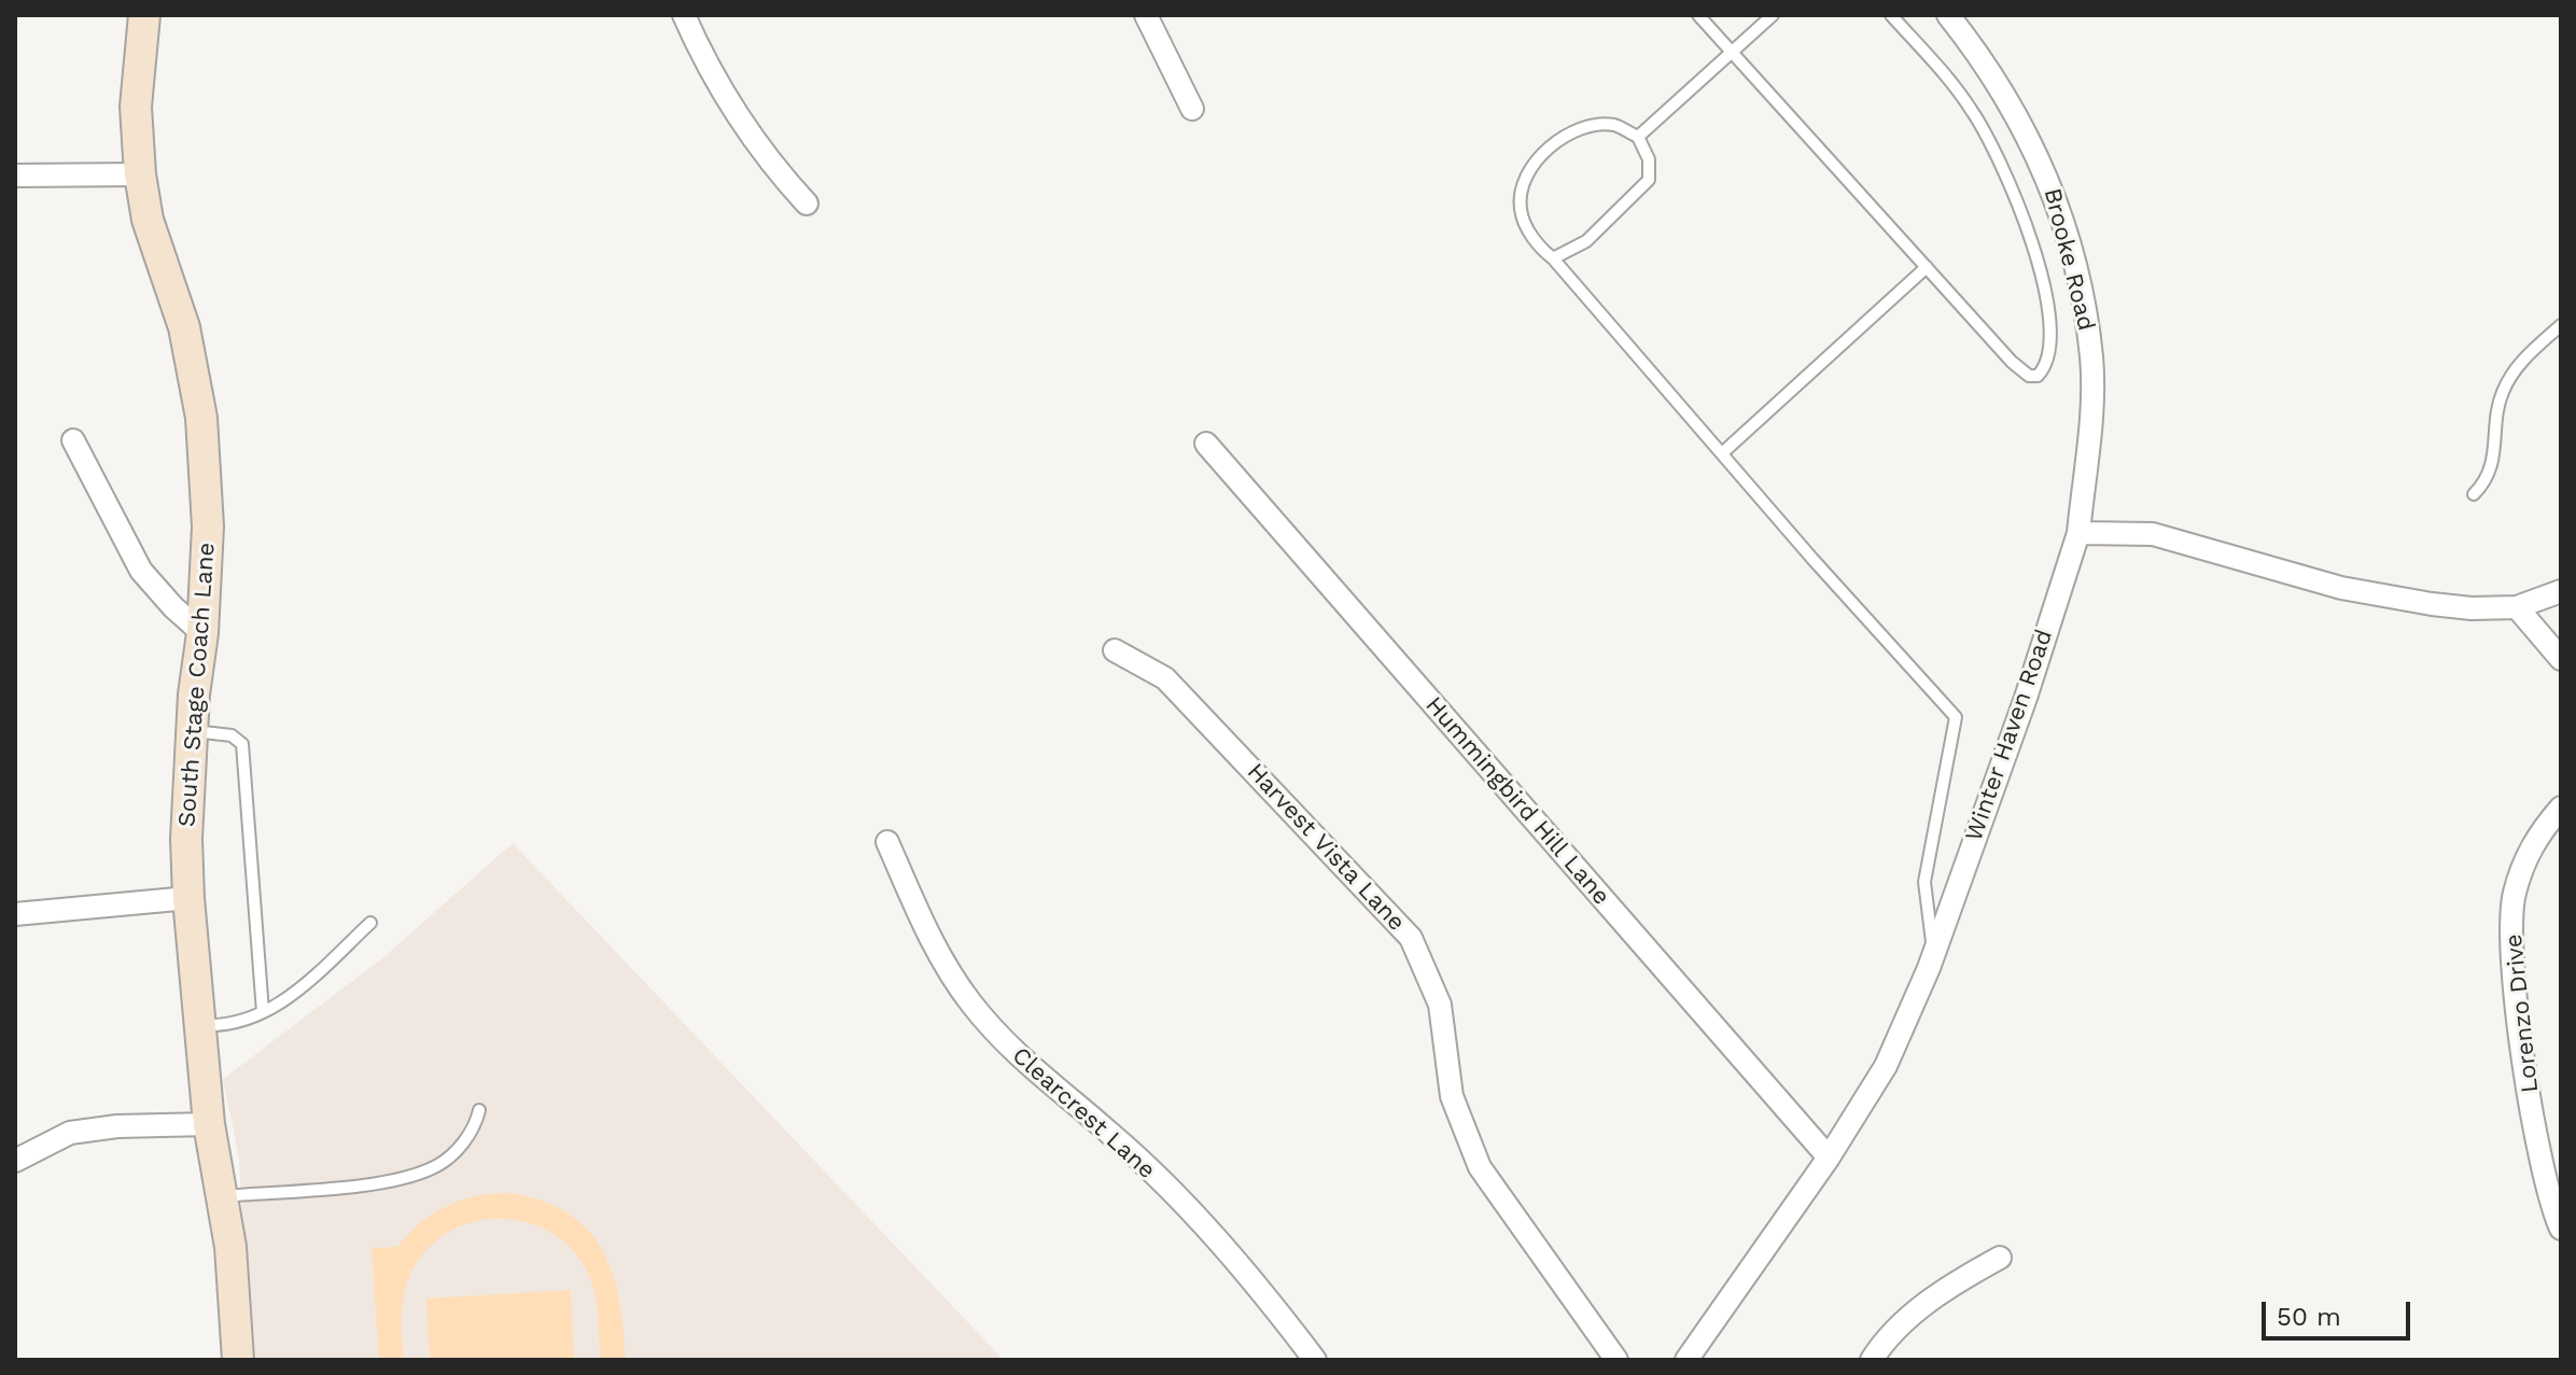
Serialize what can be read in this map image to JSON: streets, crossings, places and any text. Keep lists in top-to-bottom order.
{
  "streets": {
    "main road": ["South Stage Coach Lane"],
    "street": [
      "Brooke Road",
      "Winter Haven Road",
      "Hummingbird Hill Lane",
      "Harvest Vista Lane",
      "Lorenzo Drive",
      "Clearcrest Lane"
    ]
  },
  "crossings": [
    ["Brooke Road", "Winter Haven Road"],
    ["Winter Haven Road", "Hummingbird Hill Lane"]
  ],
  "scale_bar": "50 m"
}
